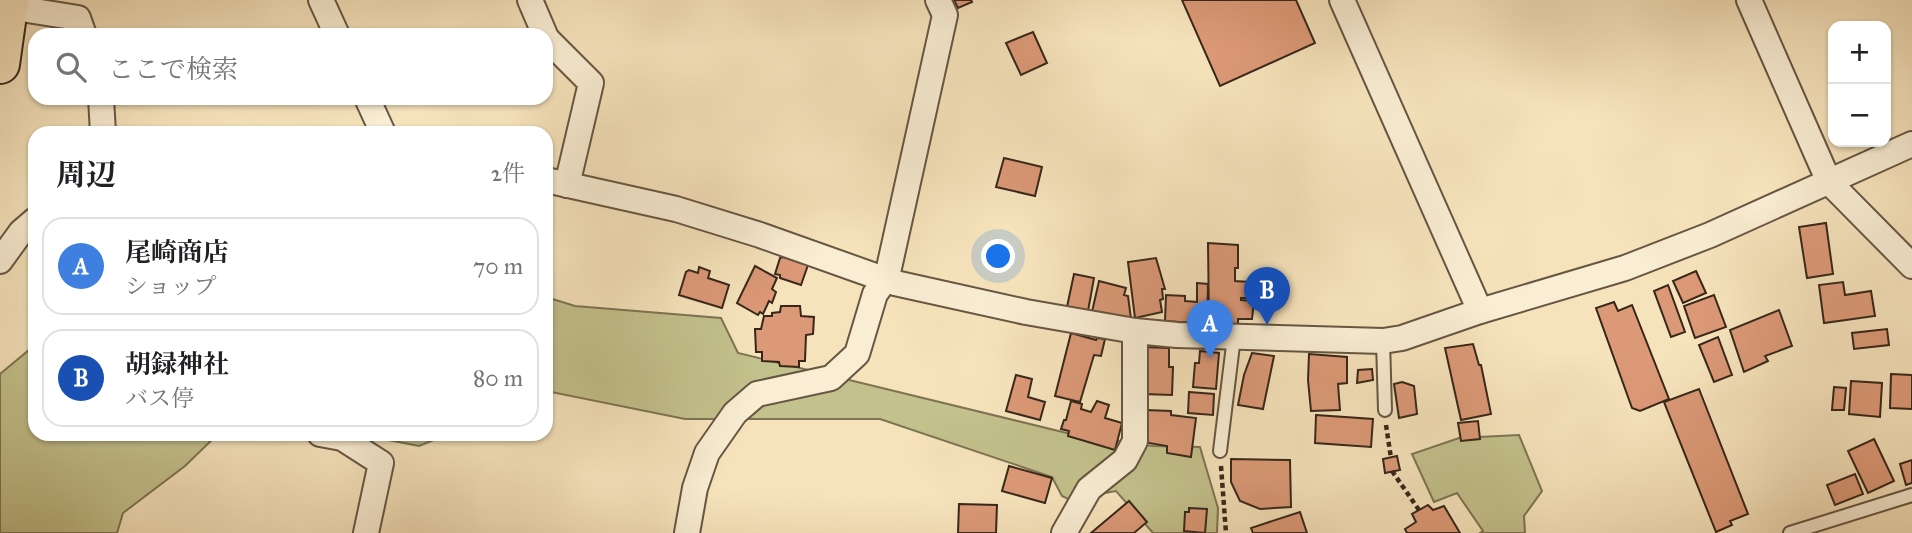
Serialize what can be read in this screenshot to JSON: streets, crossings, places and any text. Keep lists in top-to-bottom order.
{
  "page": {
    "map_buttons": ["+", "−"],
    "search": "ここで検索",
    "heading": ["周辺", "2件"],
    "list": [
      {
        "mark": "A",
        "name": "尾崎商店",
        "note": "ショップ",
        "value": "70 m"
      },
      {
        "mark": "B",
        "name": "胡録神社",
        "note": "バス停",
        "value": "80 m"
      }
    ],
    "pins": ["B", "A"]
  }
}
